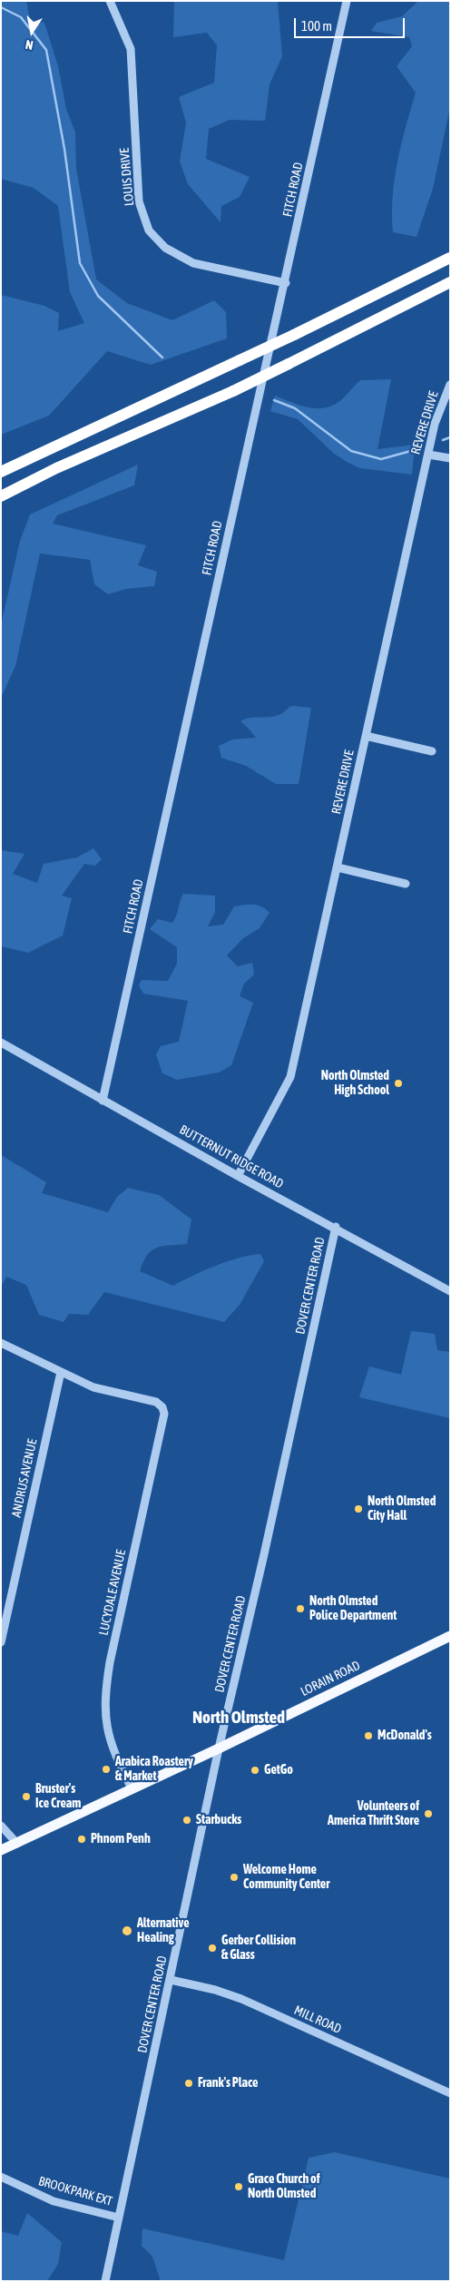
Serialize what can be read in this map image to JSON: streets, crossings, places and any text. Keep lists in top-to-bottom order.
{
  "streets": {
    "main road": ["LORAIN ROAD"],
    "street": [
      "LOUIS DRIVE",
      "FITCH ROAD",
      "REVERE DRIVE",
      "BUTTERNUT RIDGE ROAD",
      "DOVER CENTER ROAD",
      "ANDRUS AVENUE",
      "LUCYDALE AVENUE",
      "MILL ROAD",
      "BROOKPARK EXT"
    ]
  },
  "crossings": [
    ["LOUIS DRIVE", "FITCH ROAD"],
    ["FITCH ROAD", "BUTTERNUT RIDGE ROAD"],
    ["REVERE DRIVE", "BUTTERNUT RIDGE ROAD"],
    ["BUTTERNUT RIDGE ROAD", "DOVER CENTER ROAD"],
    ["DOVER CENTER ROAD", "LORAIN ROAD"],
    ["DOVER CENTER ROAD", "MILL ROAD"],
    ["DOVER CENTER ROAD", "BROOKPARK EXT"],
    ["ANDRUS AVENUE", "LUCYDALE AVENUE"],
    ["LUCYDALE AVENUE", "LORAIN ROAD"]
  ],
  "districts": ["North Olmsted"],
  "places": [
    "North Olmsted High School",
    "North Olmsted City Hall",
    "North Olmsted Police Department",
    "McDonald's",
    "Arabica Roastery & Market",
    "GetGo",
    "Bruster's Ice Cream",
    "Volunteers of America Thrift Store",
    "Starbucks",
    "Phnom Penh",
    "Welcome Home Community Center",
    "Alternative Healing",
    "Gerber Collision & Glass",
    "Frank's Place",
    "Grace Church of North Olmsted"
  ],
  "scale_bar": "100 m",
  "north": "bottom"
}
